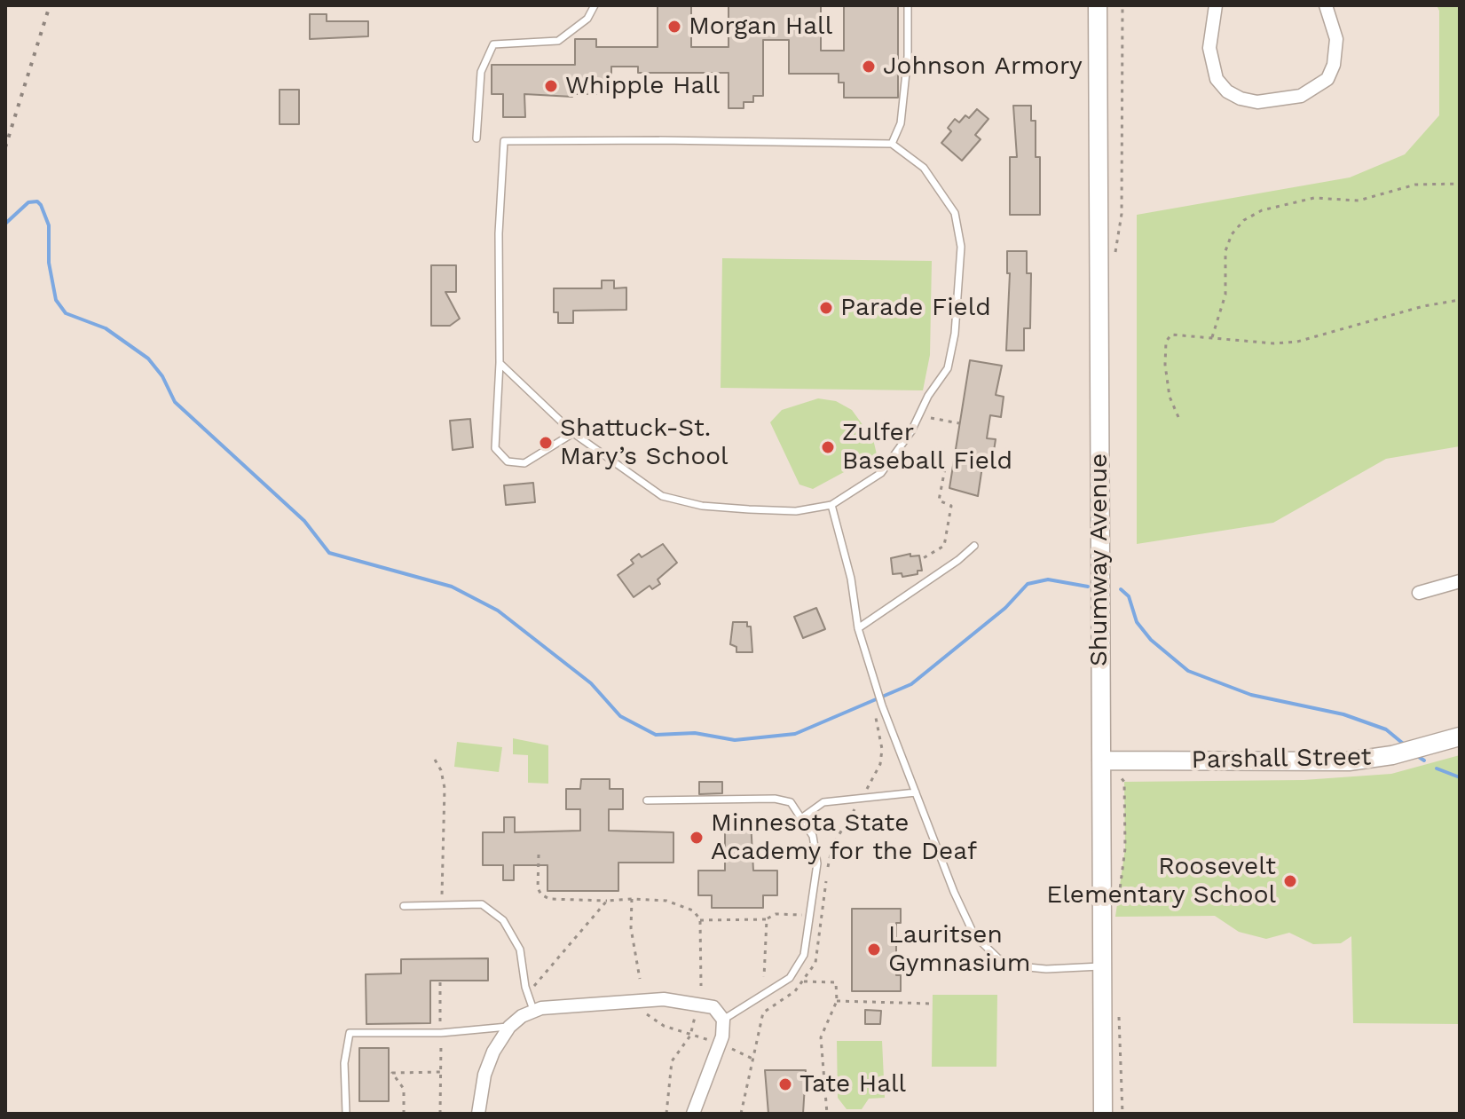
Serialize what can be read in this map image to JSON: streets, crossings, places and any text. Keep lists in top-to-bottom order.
{
  "streets": {
    "street": ["Shumway Avenue", "Parshall Street"]
  },
  "crossings": [
    ["Shumway Avenue", "Parshall Street"]
  ],
  "places": [
    "Morgan Hall",
    "Johnson Armory",
    "Whipple Hall",
    "Parade Field",
    "Shattuck-St. Mary’s School",
    "Zulfer Baseball Field",
    "Minnesota State Academy for the Deaf",
    "Roosevelt Elementary School",
    "Lauritsen Gymnasium",
    "Tate Hall"
  ]
}
